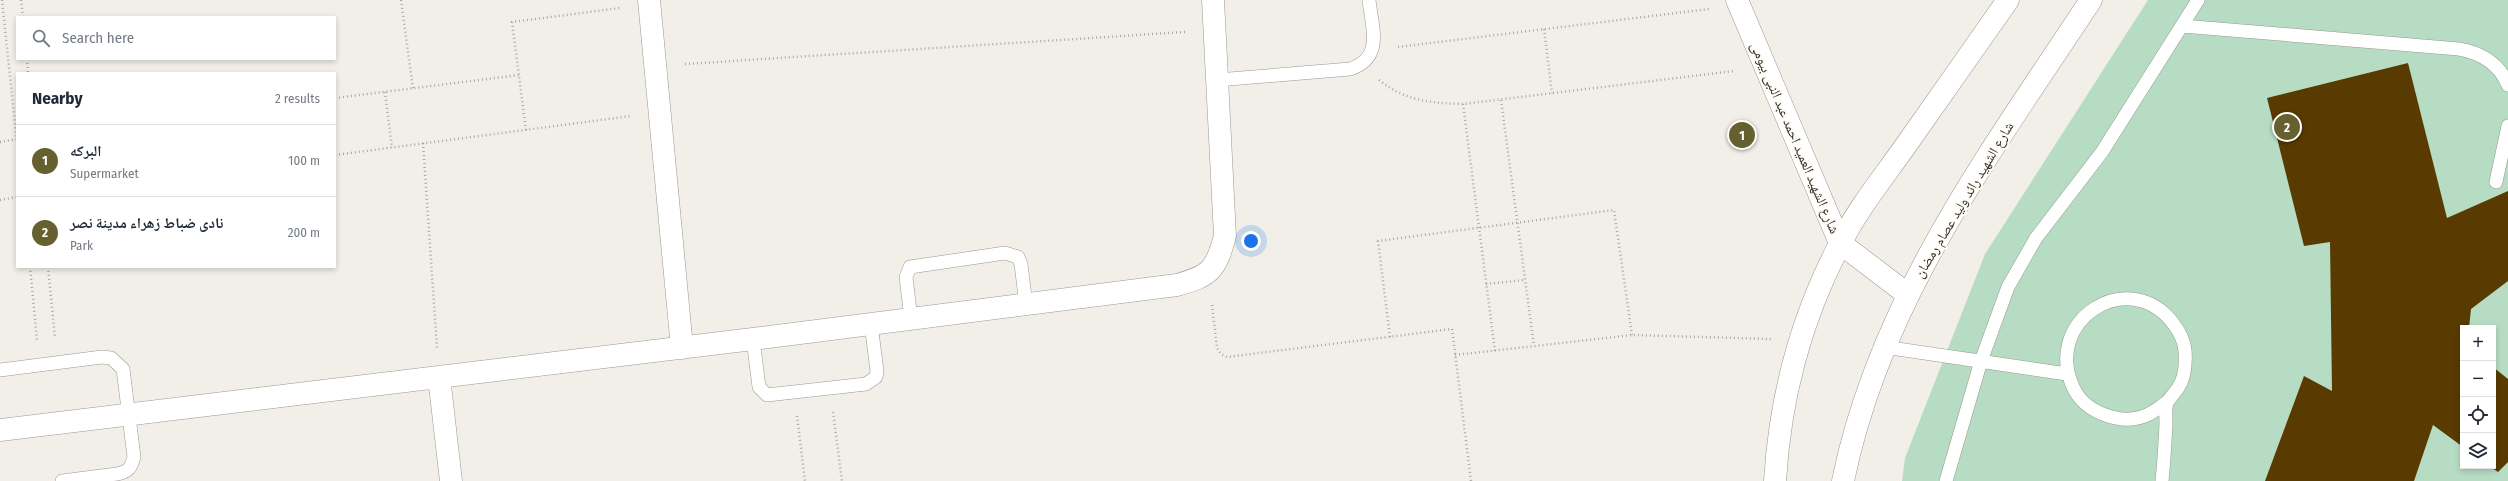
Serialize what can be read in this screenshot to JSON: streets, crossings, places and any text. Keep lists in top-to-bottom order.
{
  "streets": {
    "street": ["شارع الشهيد العميد احمد عبد النبى بيومى", "شارع الشهيد رائد وليد عصام رمضان"]
  },
  "crossings": [
    ["شارع الشهيد العميد احمد عبد النبى بيومى", "شارع الشهيد رائد وليد عصام رمضان"]
  ],
  "page": {
    "search": "Search here",
    "heading": ["Nearby", "2 results"],
    "pins": ["2", "1"],
    "list": [
      {
        "mark": "1",
        "name": "البركه",
        "note": "Supermarket",
        "value": "100 m"
      },
      {
        "mark": "2",
        "name": "نادى ضباط زهراء مدينة نصر",
        "note": "Park",
        "value": "200 m"
      }
    ],
    "map_buttons": ["+", "−"]
  }
}
